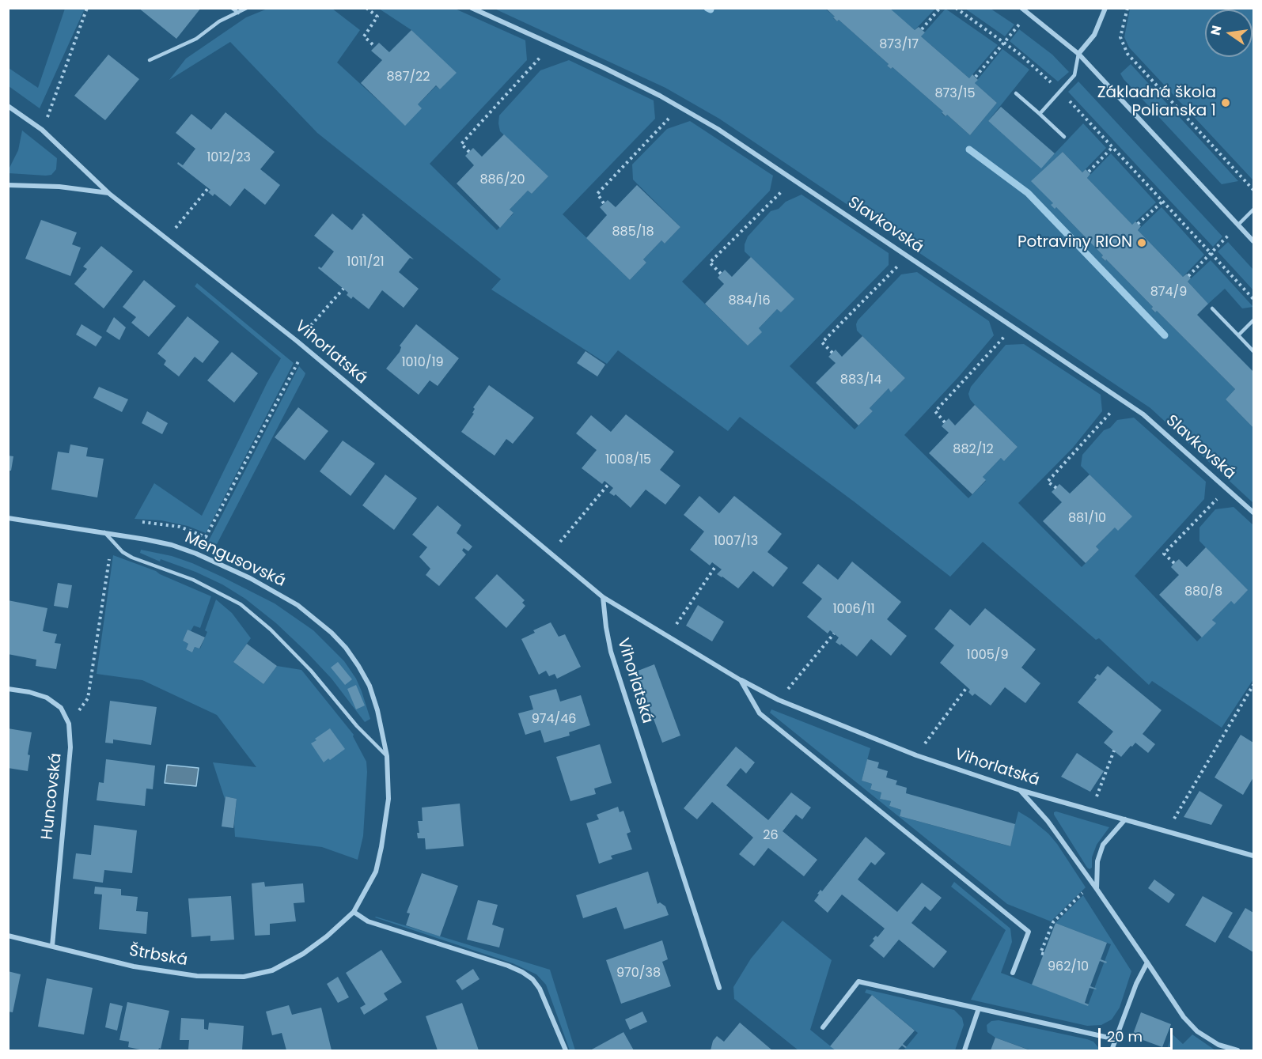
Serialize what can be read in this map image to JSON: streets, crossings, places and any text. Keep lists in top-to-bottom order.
{
  "streets": {
    "street": [
      "Slavkovská",
      "Vihorlatská",
      "Mengusovská",
      "Huncovská",
      "Štrbská"
    ]
  },
  "crossings": [
    ["Mengusovská", "Štrbská"],
    ["Huncovská", "Štrbská"]
  ],
  "places": ["Základná škola Polianska 1", "Potraviny RION"],
  "house_numbers": [
    "873/17",
    "887/22",
    "873/15",
    "1012/23",
    "886/20",
    "885/18",
    "1011/21",
    "874/9",
    "884/16",
    "1010/19",
    "883/14",
    "882/12",
    "1008/15",
    "881/10",
    "1007/13",
    "880/8",
    "1006/11",
    "1005/9",
    "974/46",
    "26",
    "962/10",
    "970/38"
  ],
  "scale_bar": "20 m",
  "north": "left"
}
